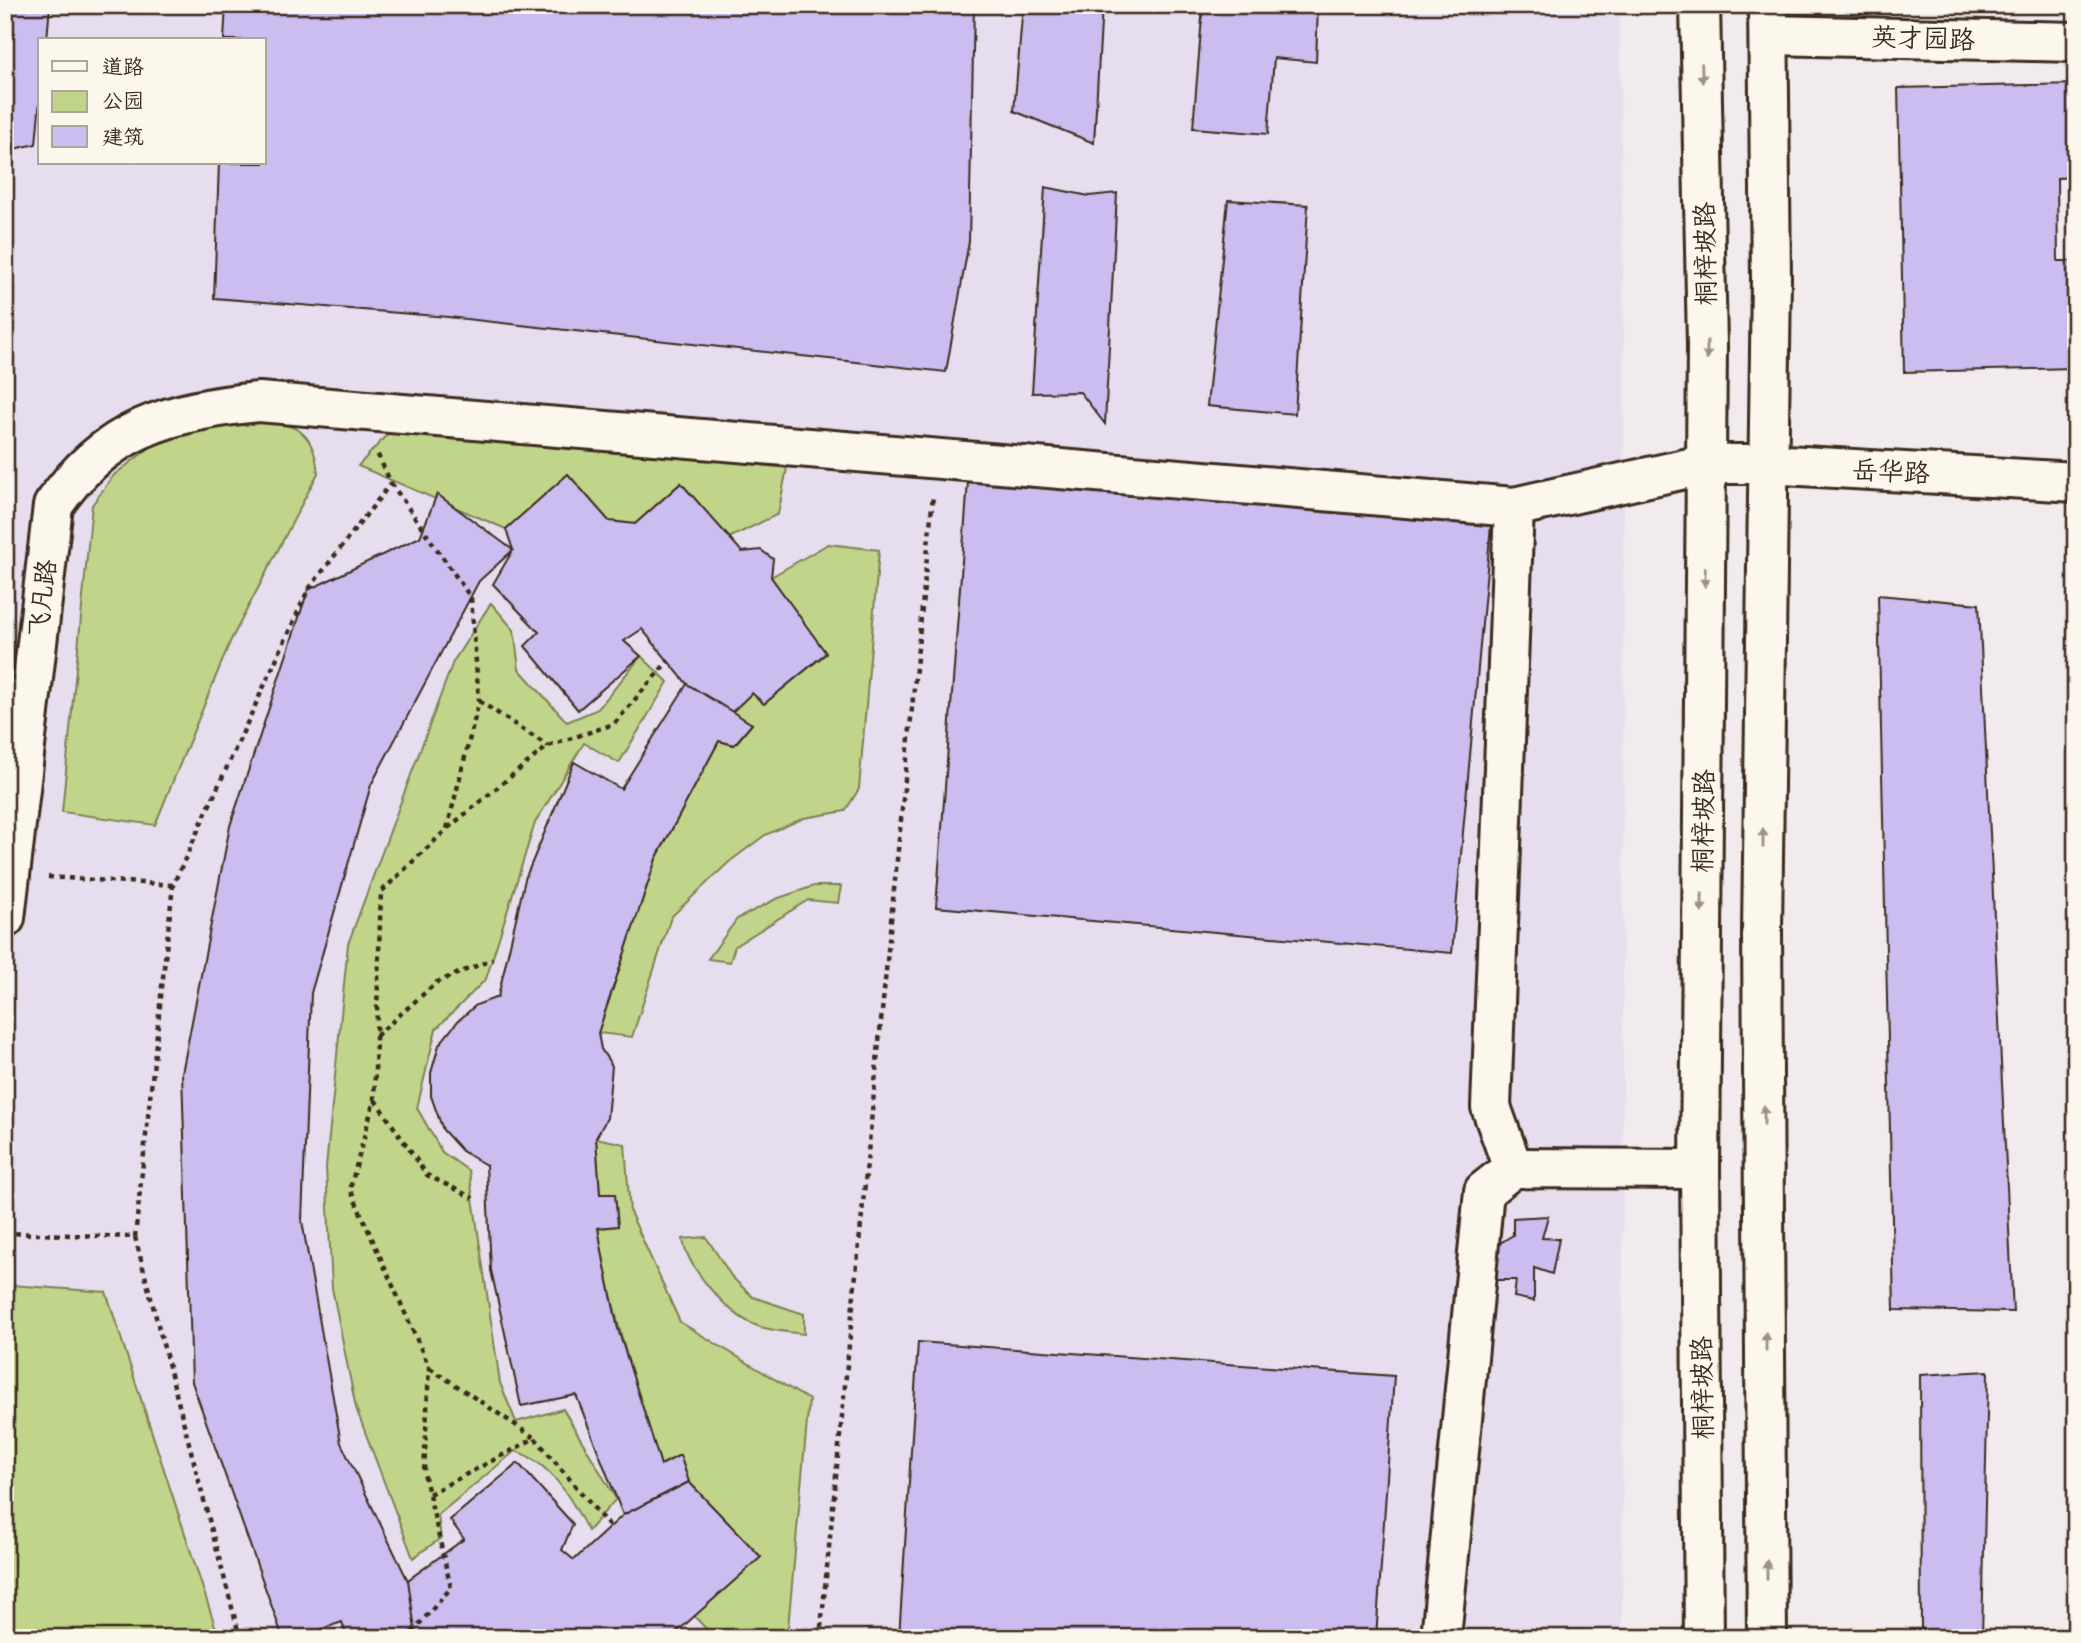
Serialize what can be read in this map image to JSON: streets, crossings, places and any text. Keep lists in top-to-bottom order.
{
  "streets": {
    "street": [
      "英才园路",
      "桐梓坡路",
      "岳华路",
      "飞凡路"
    ]
  },
  "crossings": [
    ["桐梓坡路", "岳华路"],
    ["岳华路", "飞凡路"]
  ],
  "legend": ["道路", "公园", "建筑"]
}
